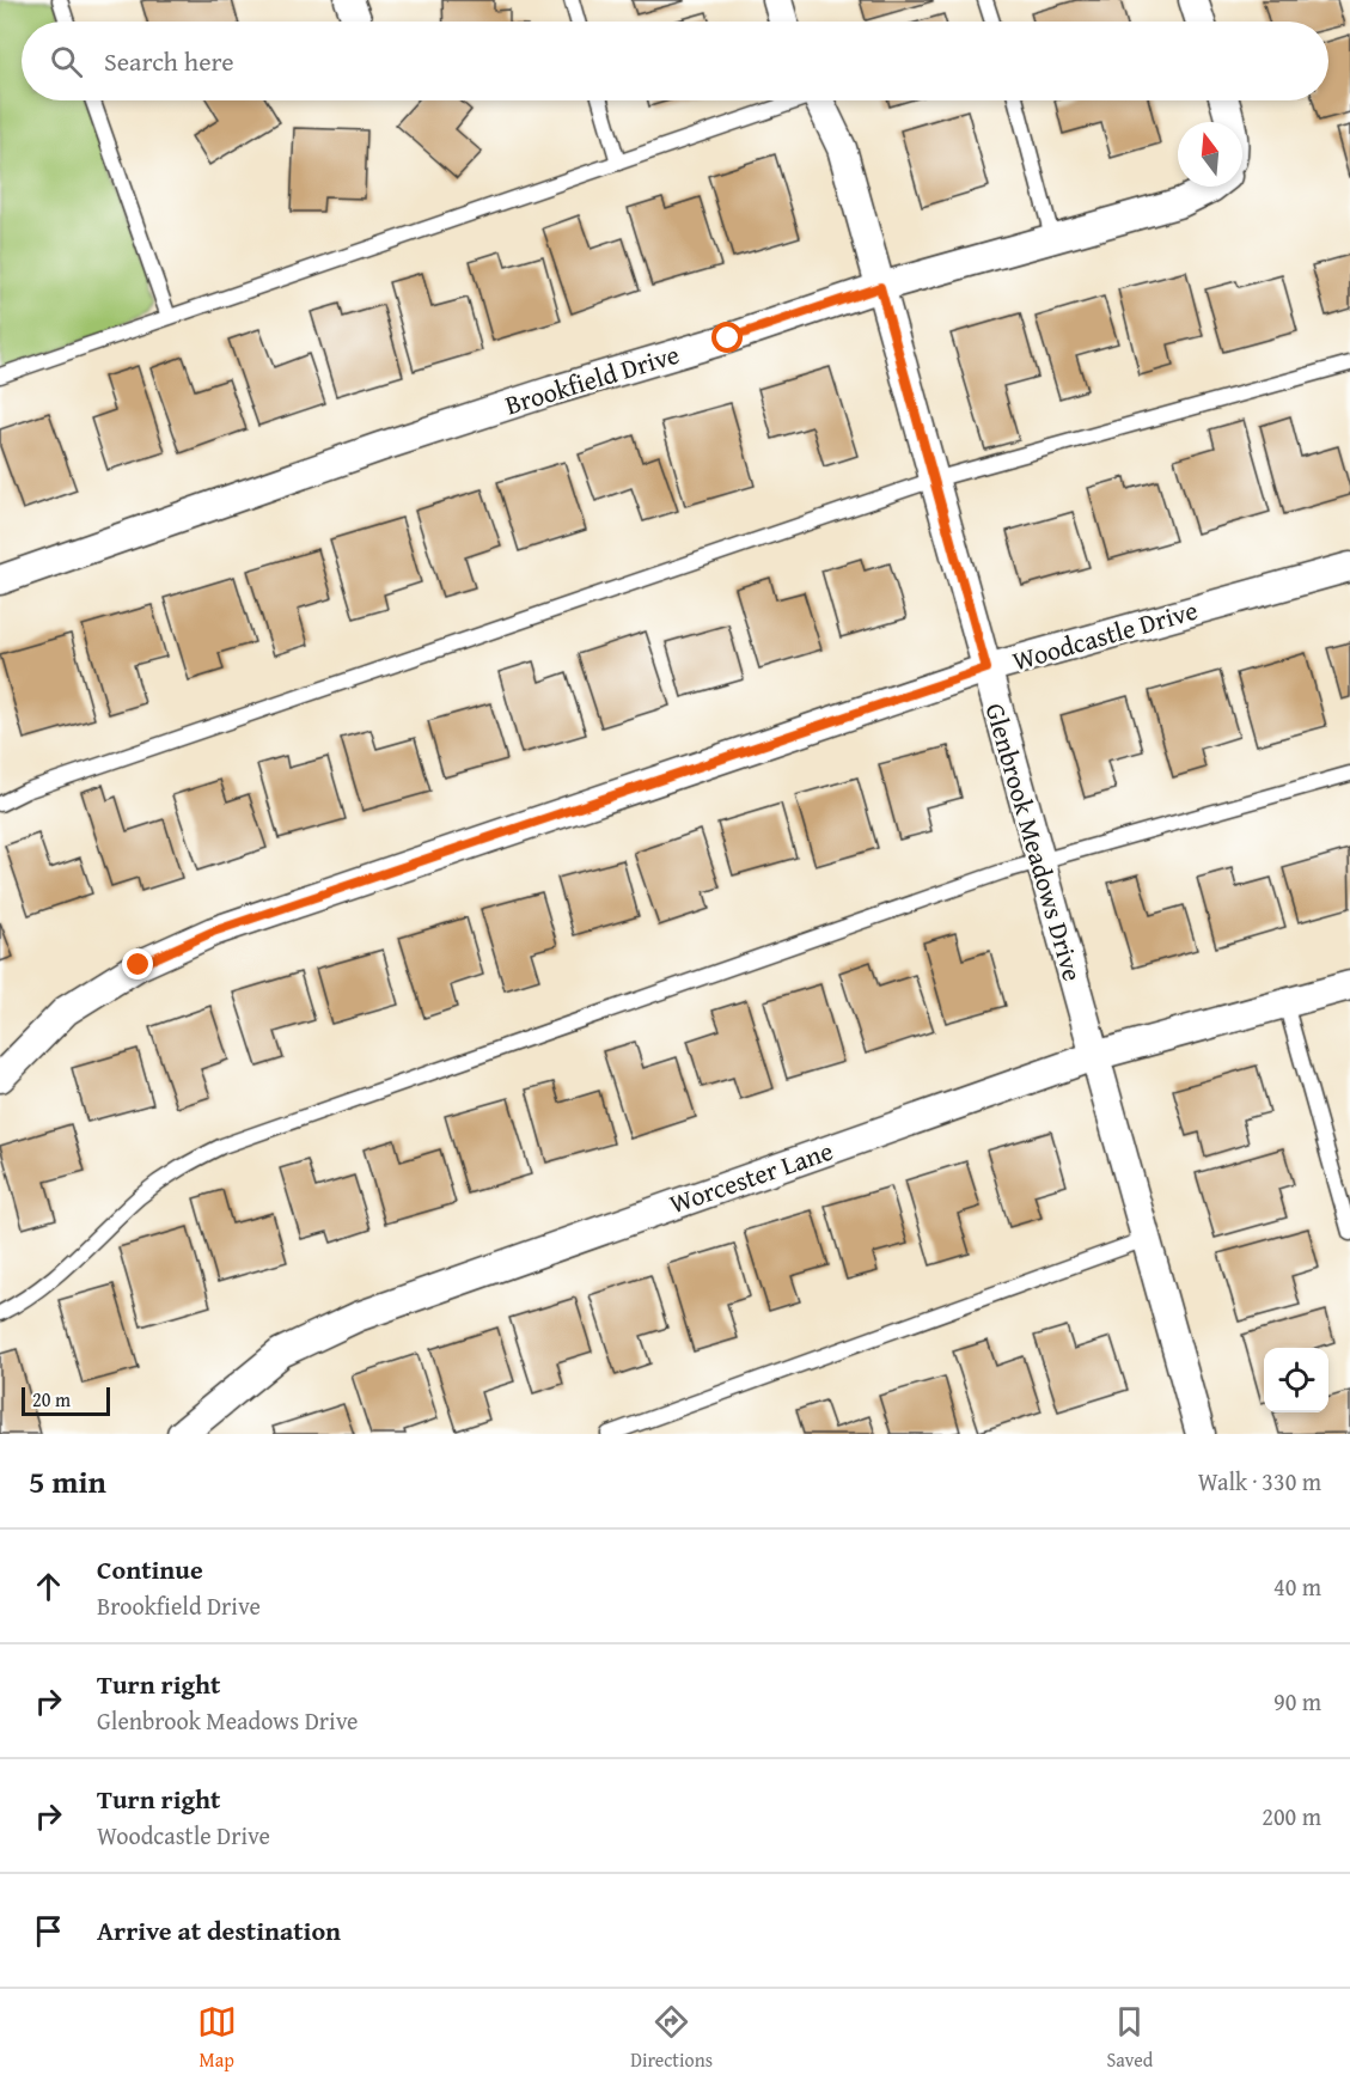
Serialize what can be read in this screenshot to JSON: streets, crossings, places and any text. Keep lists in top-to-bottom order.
{
  "streets": {
    "street": [
      "Brookfield Drive",
      "Woodcastle Drive",
      "Glenbrook Meadows Drive",
      "Worcester Lane"
    ]
  },
  "crossings": [
    ["Brookfield Drive", "Glenbrook Meadows Drive"],
    ["Woodcastle Drive", "Glenbrook Meadows Drive"],
    ["Glenbrook Meadows Drive", "Worcester Lane"]
  ],
  "scale_bar": "20 m",
  "north": "top",
  "page": {
    "search": "Search here",
    "scale": "20 m",
    "heading": ["5 min", "Walk · 330 m"],
    "list": [
      ["Continue", "Brookfield Drive", "40 m"],
      ["Turn right", "Glenbrook Meadows Drive", "90 m"],
      ["Turn right", "Woodcastle Drive", "200 m"],
      "Arrive at destination"
    ],
    "nav": ["Map", "Directions", "Saved"]
  }
}
